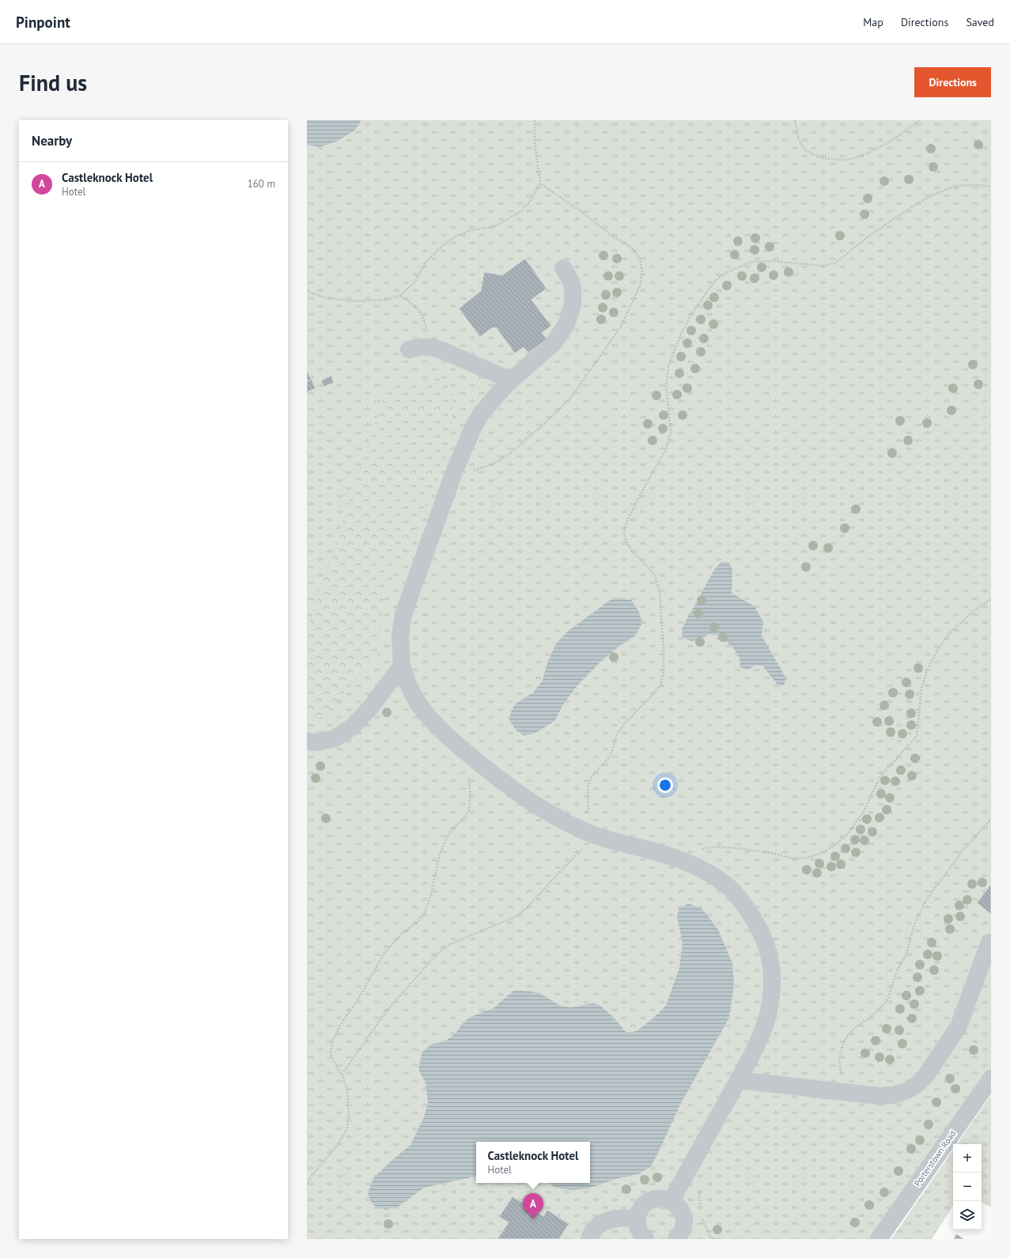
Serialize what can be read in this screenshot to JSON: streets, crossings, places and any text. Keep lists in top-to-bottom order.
{
  "streets": {
    "street": ["Porterstown Road"]
  },
  "page": {
    "header": "Pinpoint",
    "nav": ["Map", "Directions", "Saved"],
    "buttons": "Directions",
    "title": "Find us",
    "heading": "Nearby",
    "list": [
      {
        "mark": "A",
        "name": "Castleknock Hotel",
        "note": "Hotel",
        "value": "160 m"
      }
    ],
    "popup": ["Castleknock Hotel", "Hotel"],
    "map_buttons": ["+", "−"],
    "pins": "A"
  }
}
